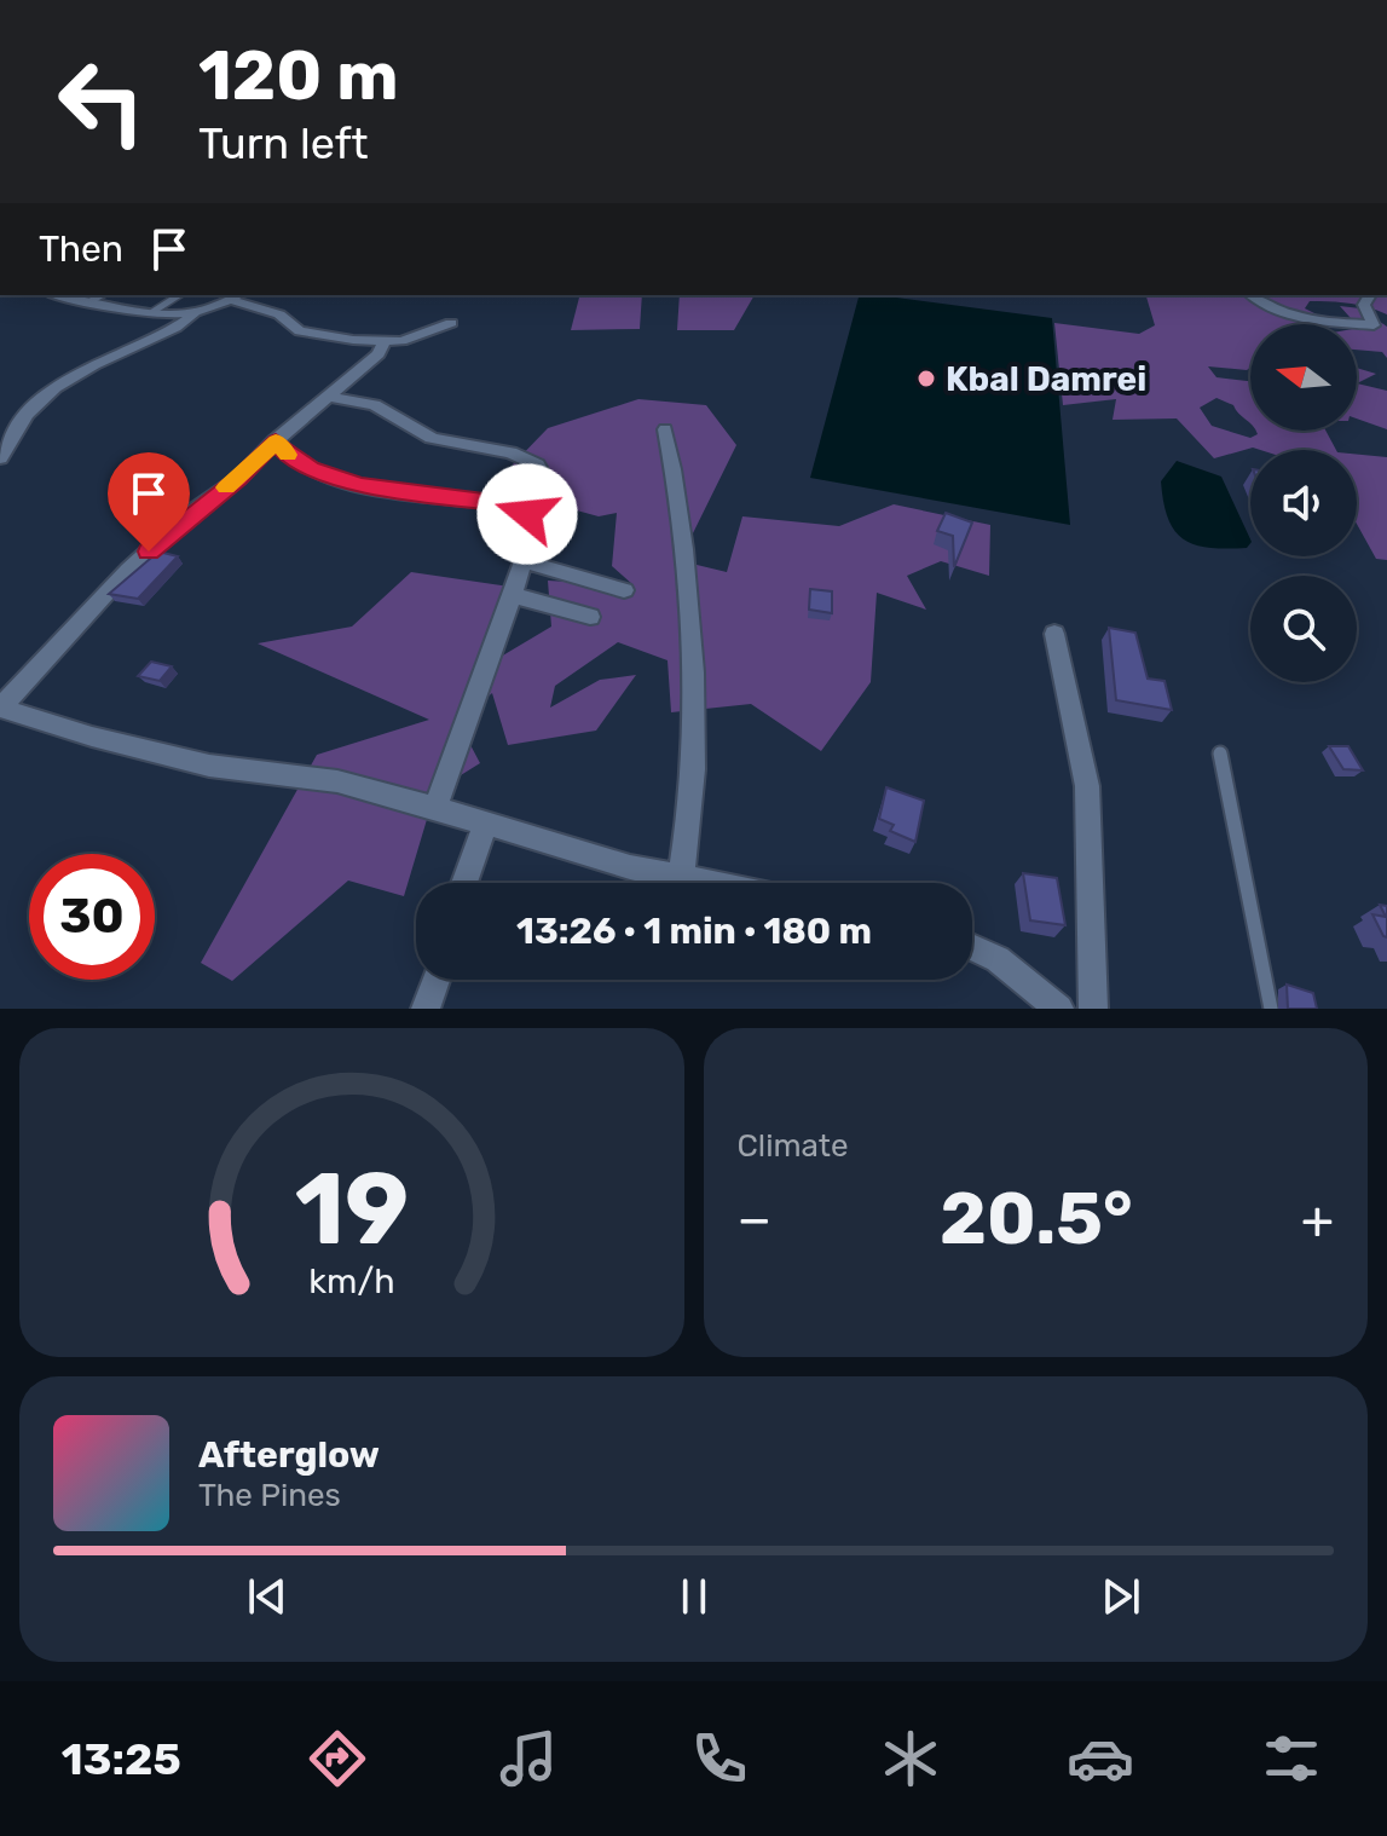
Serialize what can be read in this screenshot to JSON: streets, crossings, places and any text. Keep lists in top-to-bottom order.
{
  "places": ["Kbal Damrei"],
  "north": "left",
  "page": {
    "turn": ["120 m", "Turn left"],
    "then": "Then",
    "limit": "30",
    "trip": "13:26 · 1 min · 180 m",
    "tile": "Climate",
    "heat": ["−", "20.5°", "+"],
    "song": ["Afterglow", "The Pines"],
    "tabs": "13:25",
    "gauge": ["19", "km/h"]
  }
}
